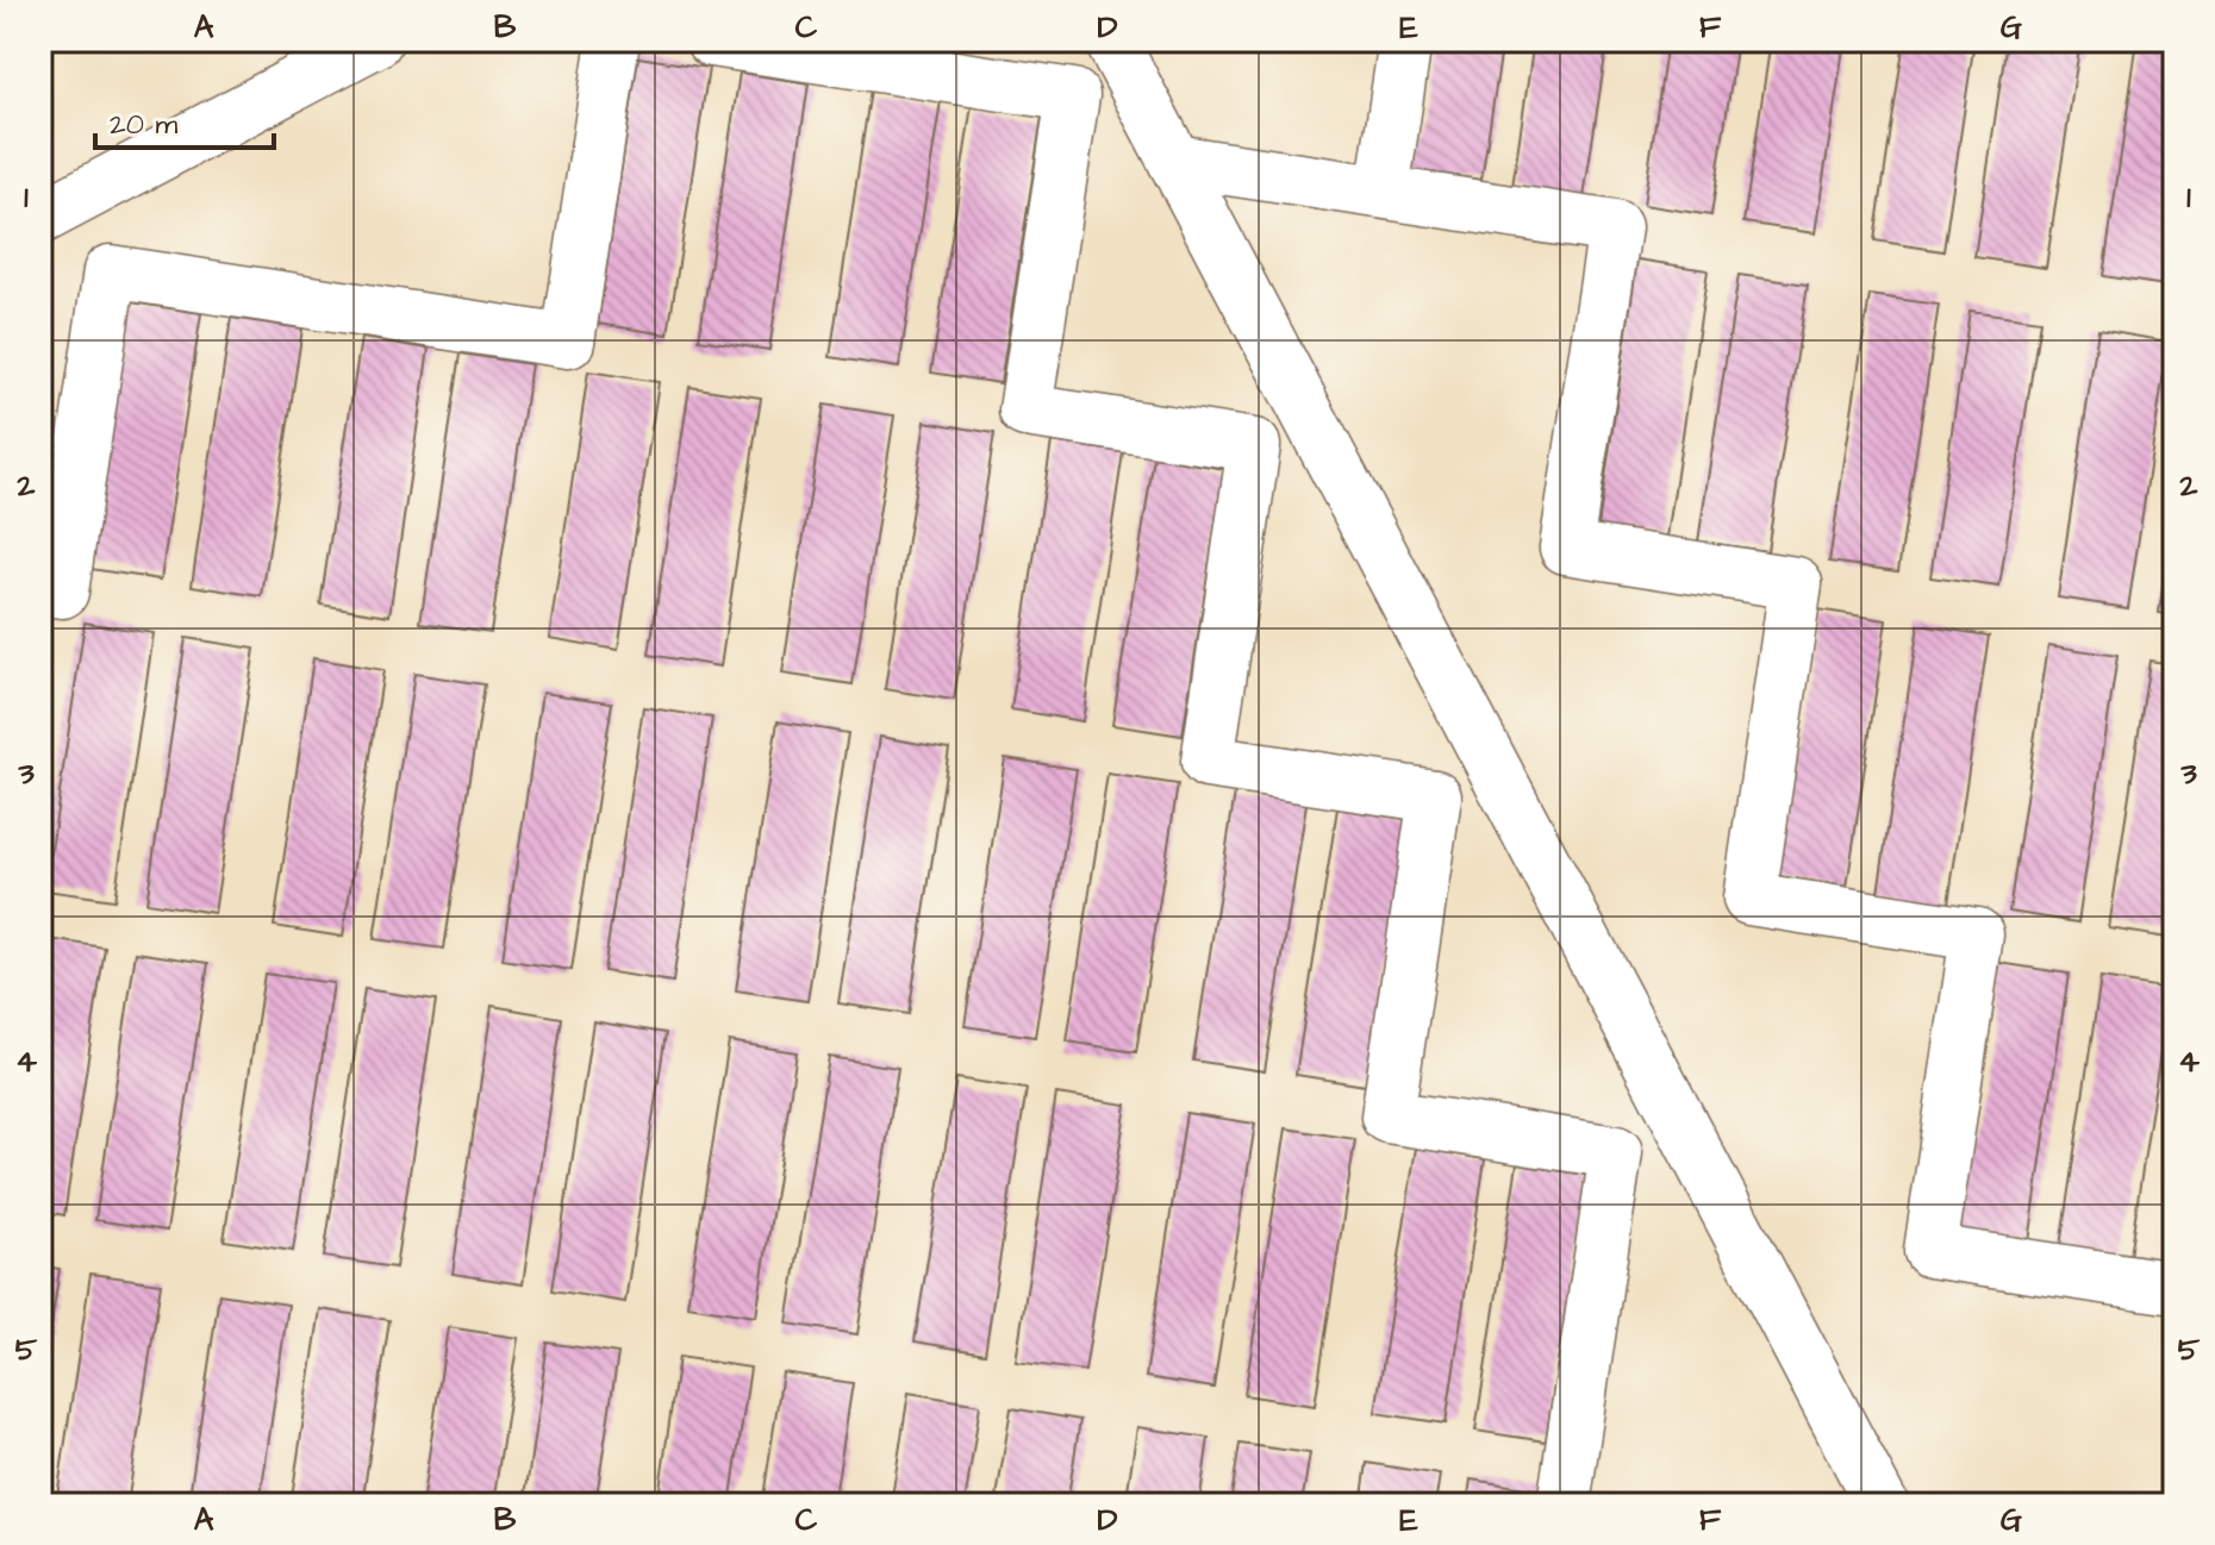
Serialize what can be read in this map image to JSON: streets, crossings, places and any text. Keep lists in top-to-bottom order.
{
  "scale_bar": "20 m",
  "grid": {
    "columns": [
      "A",
      "B",
      "C",
      "D",
      "E",
      "F",
      "G"
    ],
    "rows": [
      "1",
      "2",
      "3",
      "4",
      "5"
    ]
  }
}
